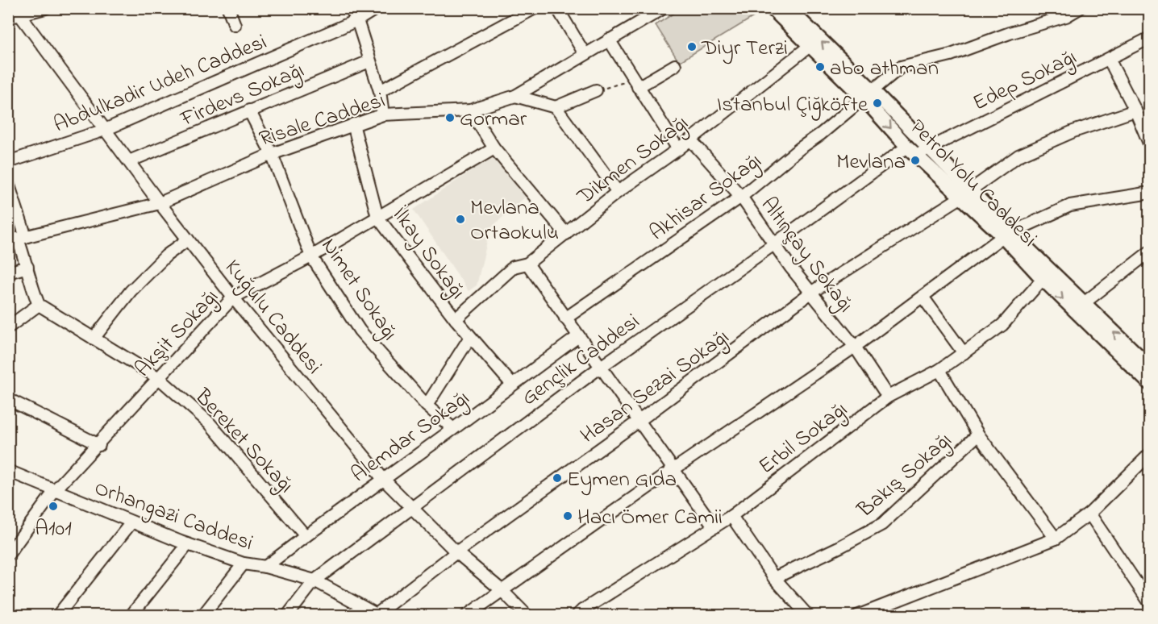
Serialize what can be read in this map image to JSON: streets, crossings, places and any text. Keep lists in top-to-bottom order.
{
  "streets": {
    "main road": ["Petrol Yolu Caddesi"],
    "street": [
      "Edep Sokağı",
      "Abdulkadir Udeh Caddesi",
      "Firdevs Sokağı",
      "Risale Caddesi",
      "Dikmen Sokağı",
      "Akhisar Sokağı",
      "İlkay Sokağı",
      "Altınçay Sokağı",
      "Nimet Sokağı",
      "Kuğulu Caddesi",
      "Akşit Sokağı",
      "Gençlik Caddesi",
      "Hasan Sezai Sokağı",
      "Alemdar Sokağı",
      "Erbil Sokağı",
      "Bereket Sokağı",
      "Bakış Sokağı",
      "Orhangazi Caddesi"
    ]
  },
  "crossings": [
    ["Edep Sokağı", "Petrol Yolu Caddesi"],
    ["Edep Sokağı", "Gençlik Caddesi"],
    ["Abdulkadir Udeh Caddesi", "Kuğulu Caddesi"],
    ["Firdevs Sokağı", "Nimet Sokağı"],
    ["Firdevs Sokağı", "Kuğulu Caddesi"],
    ["Risale Caddesi", "İlkay Sokağı"],
    ["Risale Caddesi", "Nimet Sokağı"],
    ["Risale Caddesi", "Kuğulu Caddesi"],
    ["Dikmen Sokağı", "Petrol Yolu Caddesi"],
    ["Dikmen Sokağı", "İlkay Sokağı"],
    ["Dikmen Sokağı", "Altınçay Sokağı"],
    ["Petrol Yolu Caddesi", "Akhisar Sokağı"],
    ["Petrol Yolu Caddesi", "Gençlik Caddesi"],
    ["Petrol Yolu Caddesi", "Hasan Sezai Sokağı"],
    ["Petrol Yolu Caddesi", "Erbil Sokağı"],
    ["Akhisar Sokağı", "Altınçay Sokağı"],
    ["İlkay Sokağı", "Akşit Sokağı"],
    ["İlkay Sokağı", "Alemdar Sokağı"],
    ["Altınçay Sokağı", "Gençlik Caddesi"],
    ["Altınçay Sokağı", "Hasan Sezai Sokağı"],
    ["Altınçay Sokağı", "Erbil Sokağı"],
    ["Nimet Sokağı", "Akşit Sokağı"],
    ["Nimet Sokağı", "Alemdar Sokağı"],
    ["Kuğulu Caddesi", "Akşit Sokağı"],
    ["Kuğulu Caddesi", "Gençlik Caddesi"],
    ["Kuğulu Caddesi", "Hasan Sezai Sokağı"],
    ["Kuğulu Caddesi", "Alemdar Sokağı"],
    ["Akşit Sokağı", "Bereket Sokağı"],
    ["Akşit Sokağı", "Orhangazi Caddesi"],
    ["Gençlik Caddesi", "Orhangazi Caddesi"],
    ["Hasan Sezai Sokağı", "Orhangazi Caddesi"],
    ["Alemdar Sokağı", "Bereket Sokağı"],
    ["Alemdar Sokağı", "Orhangazi Caddesi"]
  ],
  "places": [
    "Diyr Terzi",
    "abo athman",
    "Istanbul Çiğköfte",
    "Gormar",
    "Mevlana",
    "Mevlana Ortaokulu",
    "Eymen Gıda",
    "A101",
    "Hacı Ömer Camii"
  ]
}
